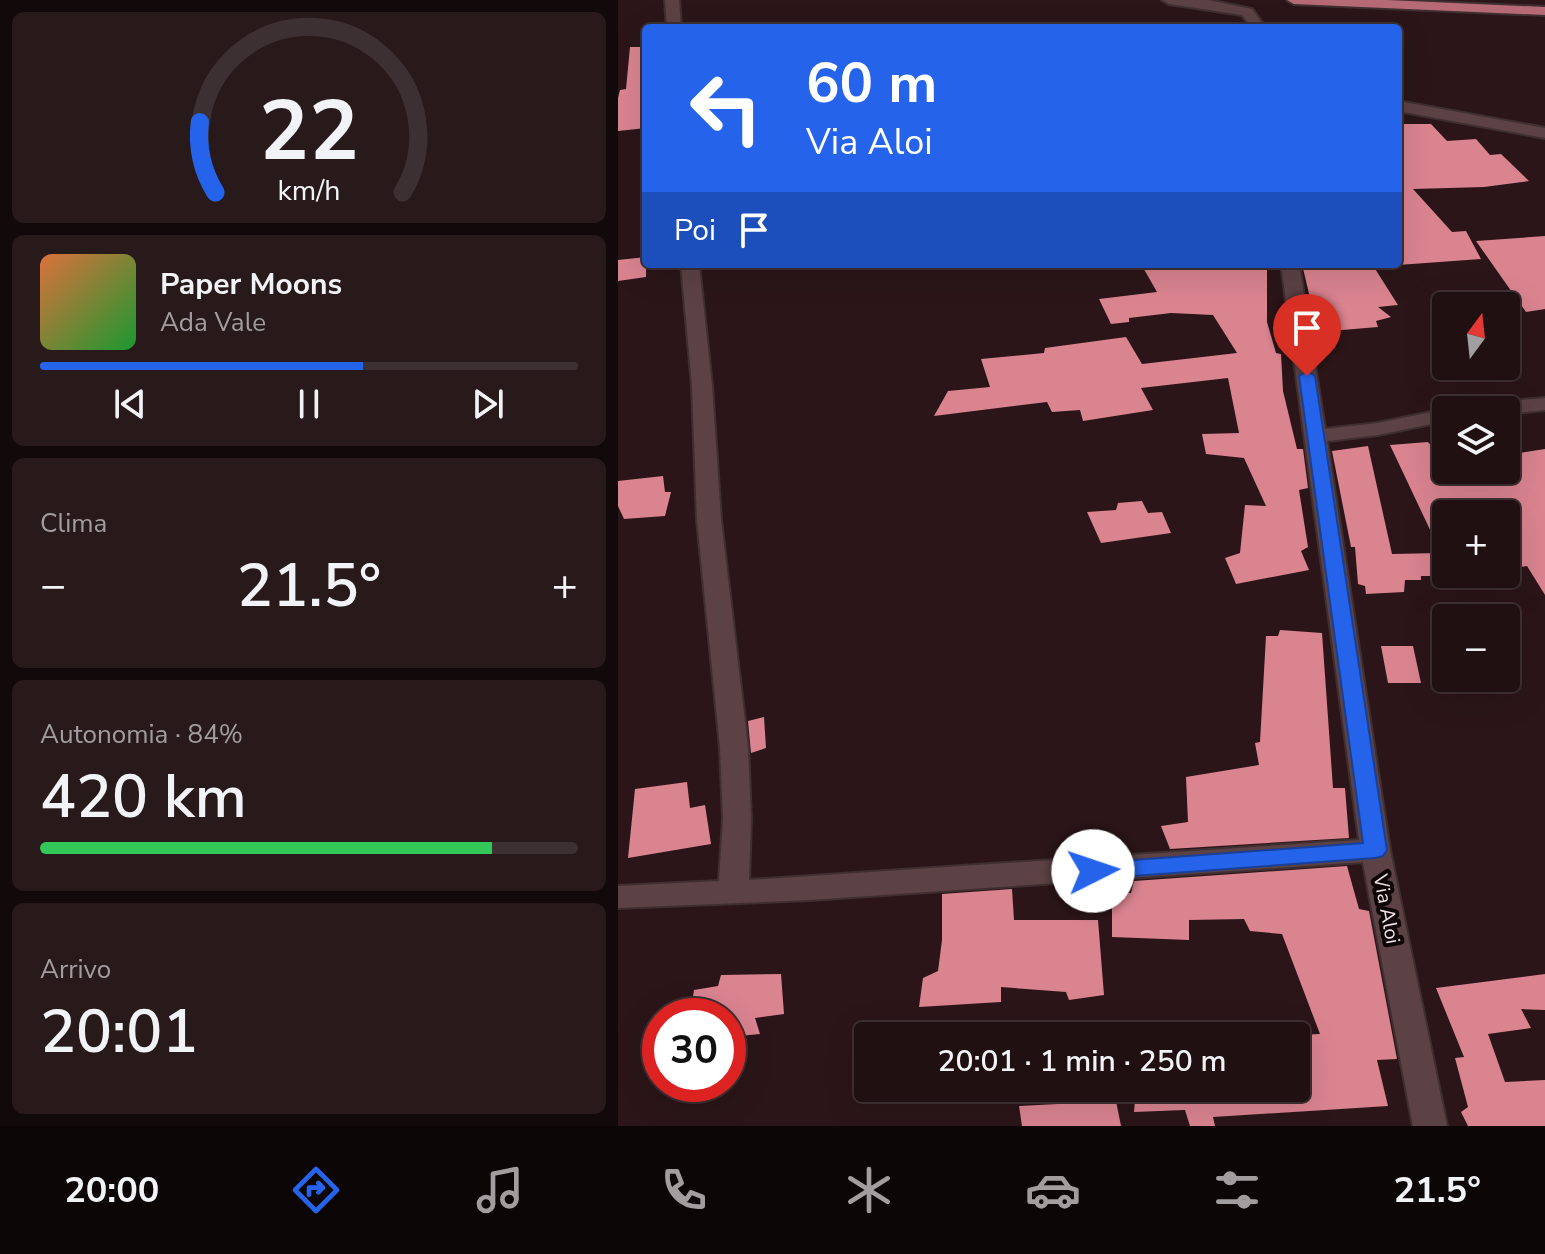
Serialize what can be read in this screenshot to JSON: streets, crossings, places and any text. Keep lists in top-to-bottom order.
{
  "streets": {
    "street": ["Via Aloi"]
  },
  "north": "top",
  "page": {
    "turn": ["60 m", "Via Aloi"],
    "then": "Poi",
    "song": ["Paper Moons", "Ada Vale"],
    "map_buttons": ["+", "−"],
    "tile": [
      "Clima",
      ["Autonomia · 84%", "420 km"],
      ["Arrivo", "20:01"]
    ],
    "heat": ["−", "21.5°", "+"],
    "limit": "30",
    "trip": "20:01 · 1 min · 250 m",
    "tabs": ["20:00", "21.5°"],
    "gauge": ["22", "km/h"]
  }
}
